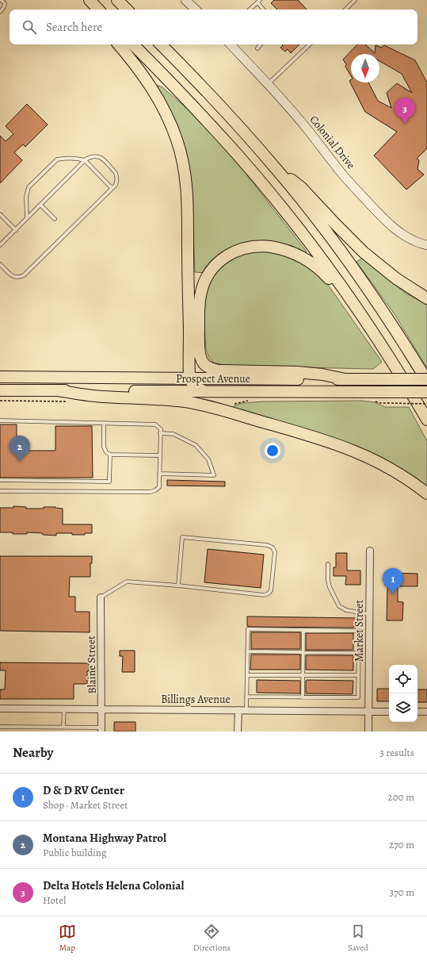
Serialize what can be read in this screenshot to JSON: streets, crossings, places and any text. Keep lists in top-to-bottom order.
{
  "streets": {
    "highway": ["Prospect Avenue"],
    "main road": ["Colonial Drive"],
    "street": ["Market Street", "Blaine Street", "Billings Avenue"]
  },
  "crossings": [
    ["Market Street", "Billings Avenue"],
    ["Blaine Street", "Billings Avenue"]
  ],
  "north": "bottom",
  "page": {
    "search": "Search here",
    "pins": ["3", "2", "1"],
    "heading": ["Nearby", "3 results"],
    "list": [
      {
        "mark": "1",
        "name": "D & D RV Center",
        "note": "Shop · Market Street",
        "value": "200 m"
      },
      {
        "mark": "2",
        "name": "Montana Highway Patrol",
        "note": "Public building",
        "value": "270 m"
      },
      {
        "mark": "3",
        "name": "Delta Hotels Helena Colonial",
        "note": "Hotel",
        "value": "370 m"
      }
    ],
    "nav": ["Map", "Directions", "Saved"]
  }
}
